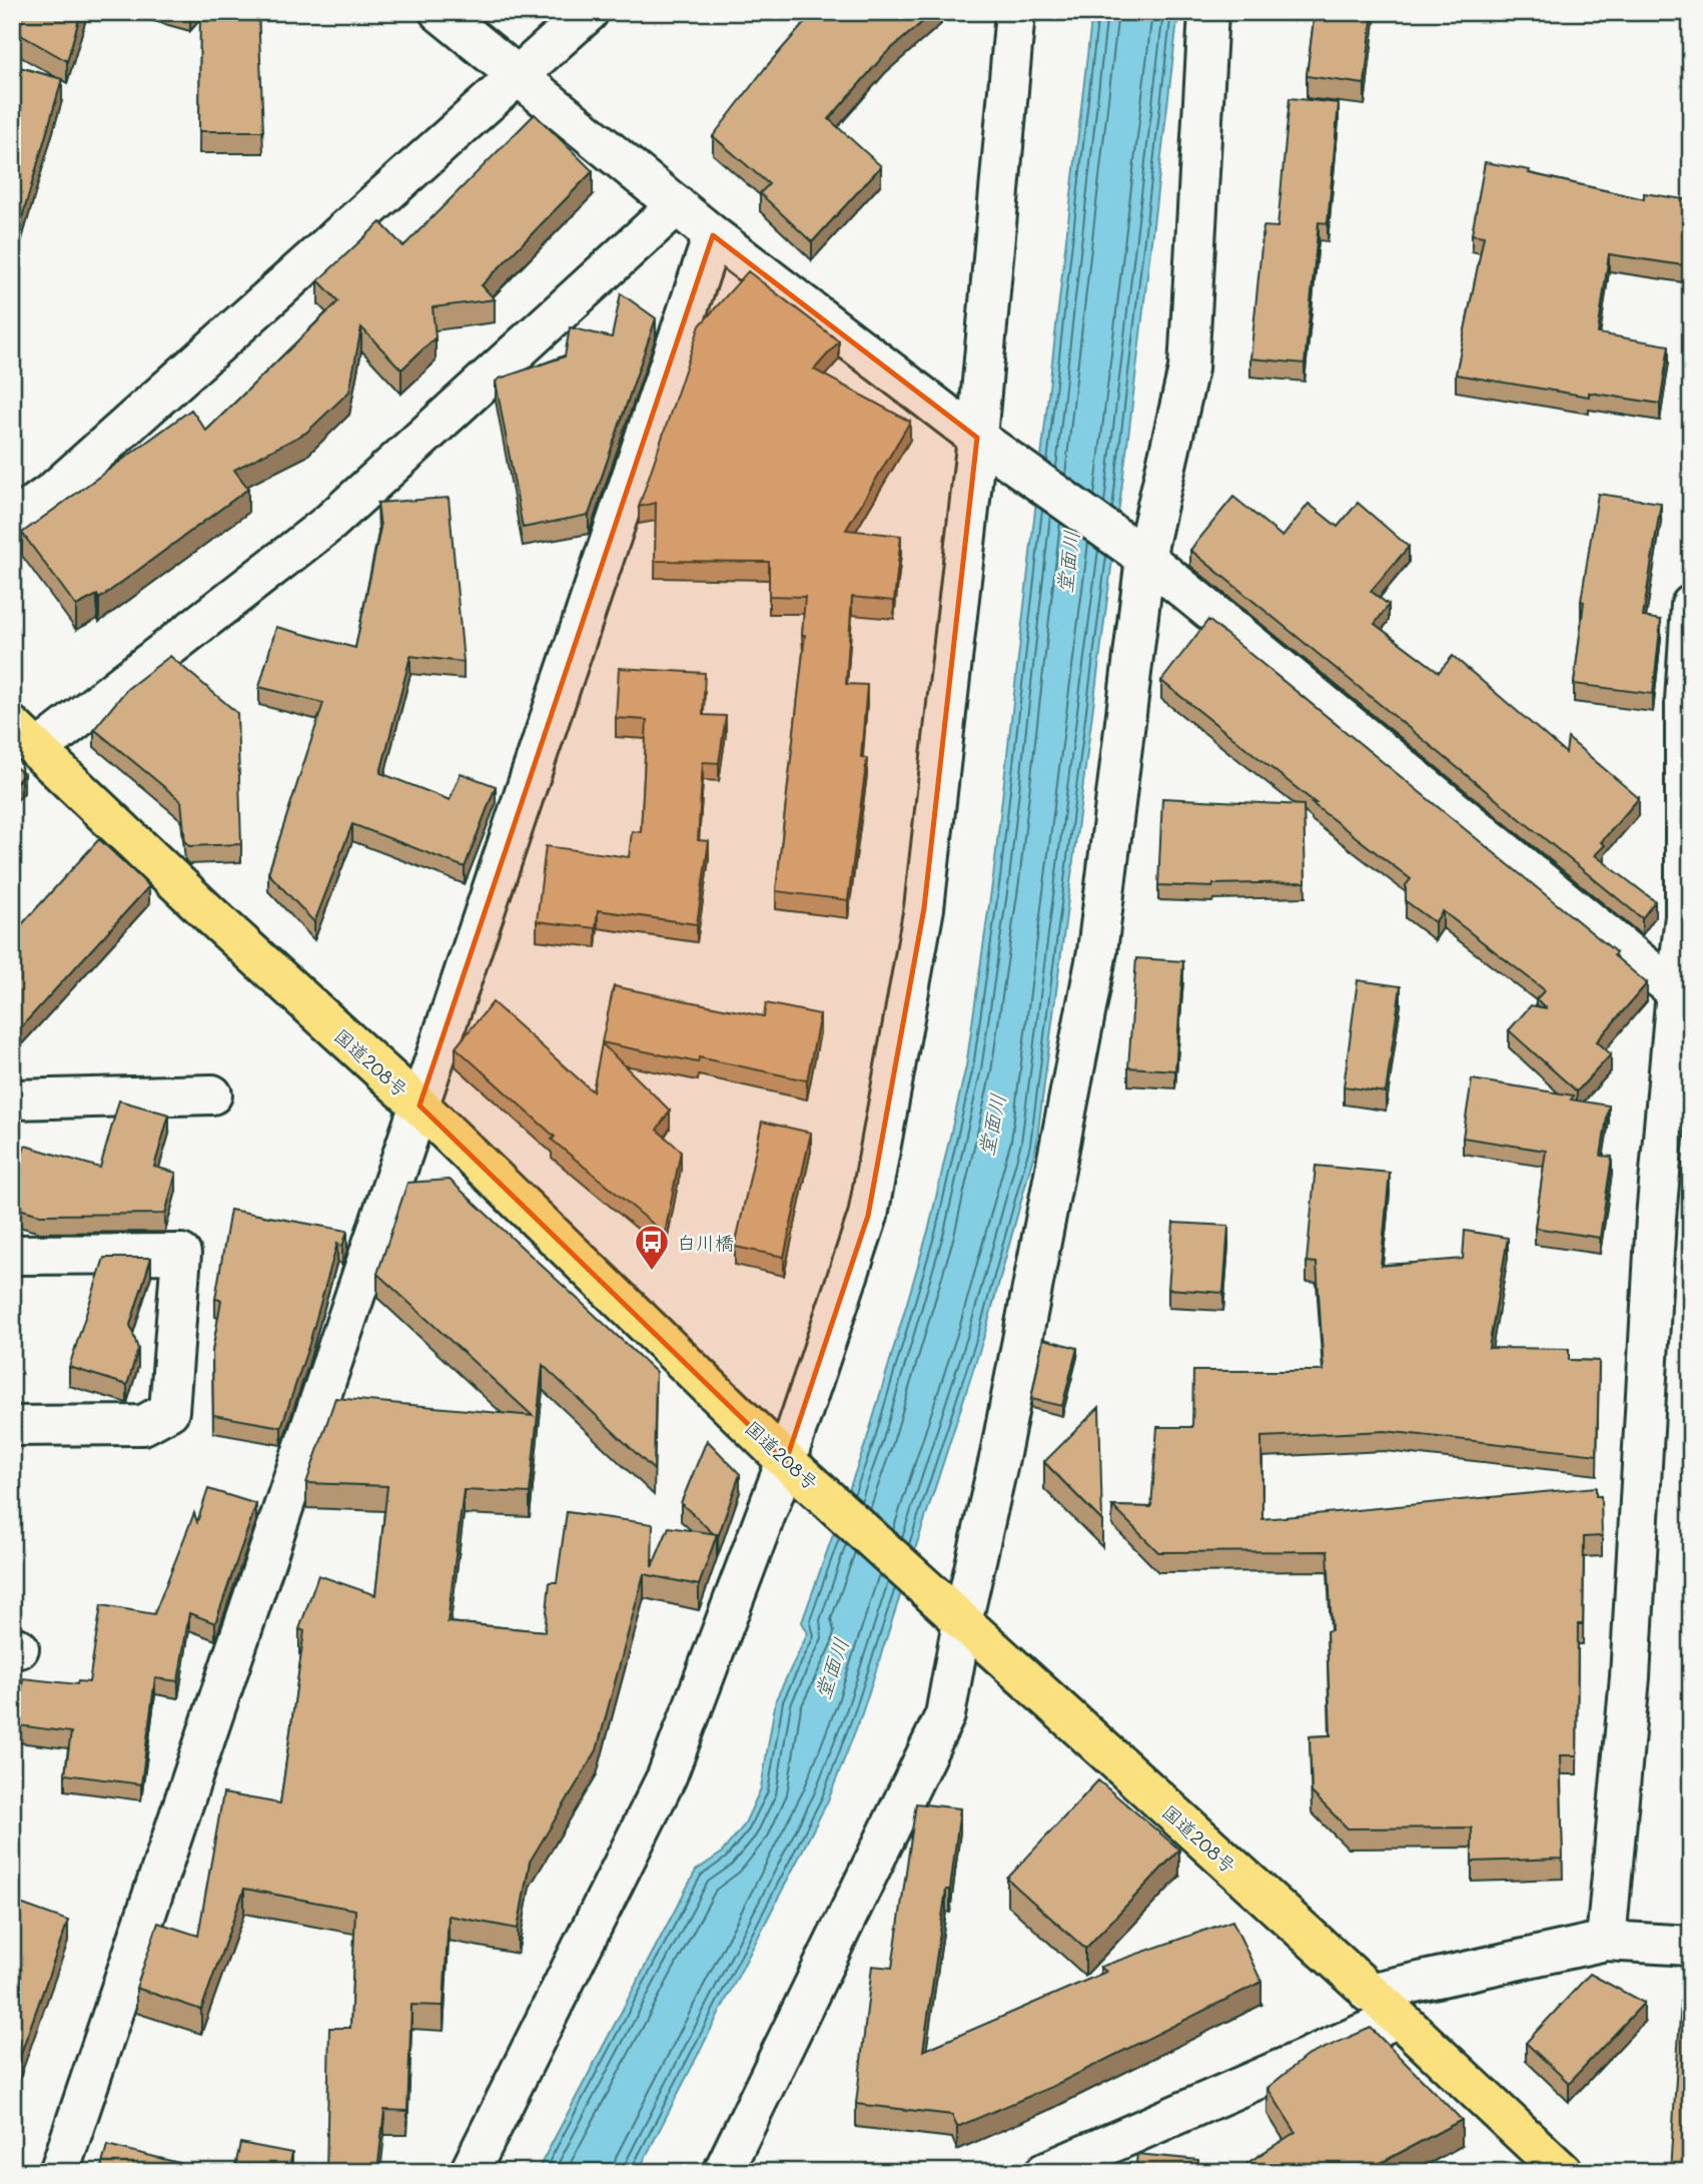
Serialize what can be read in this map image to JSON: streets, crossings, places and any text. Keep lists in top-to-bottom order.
{
  "streets": {
    "highway": ["国道208号"]
  },
  "water": ["堂面川"],
  "places": {
    "bus stop": ["白川橋"]
  }
}
